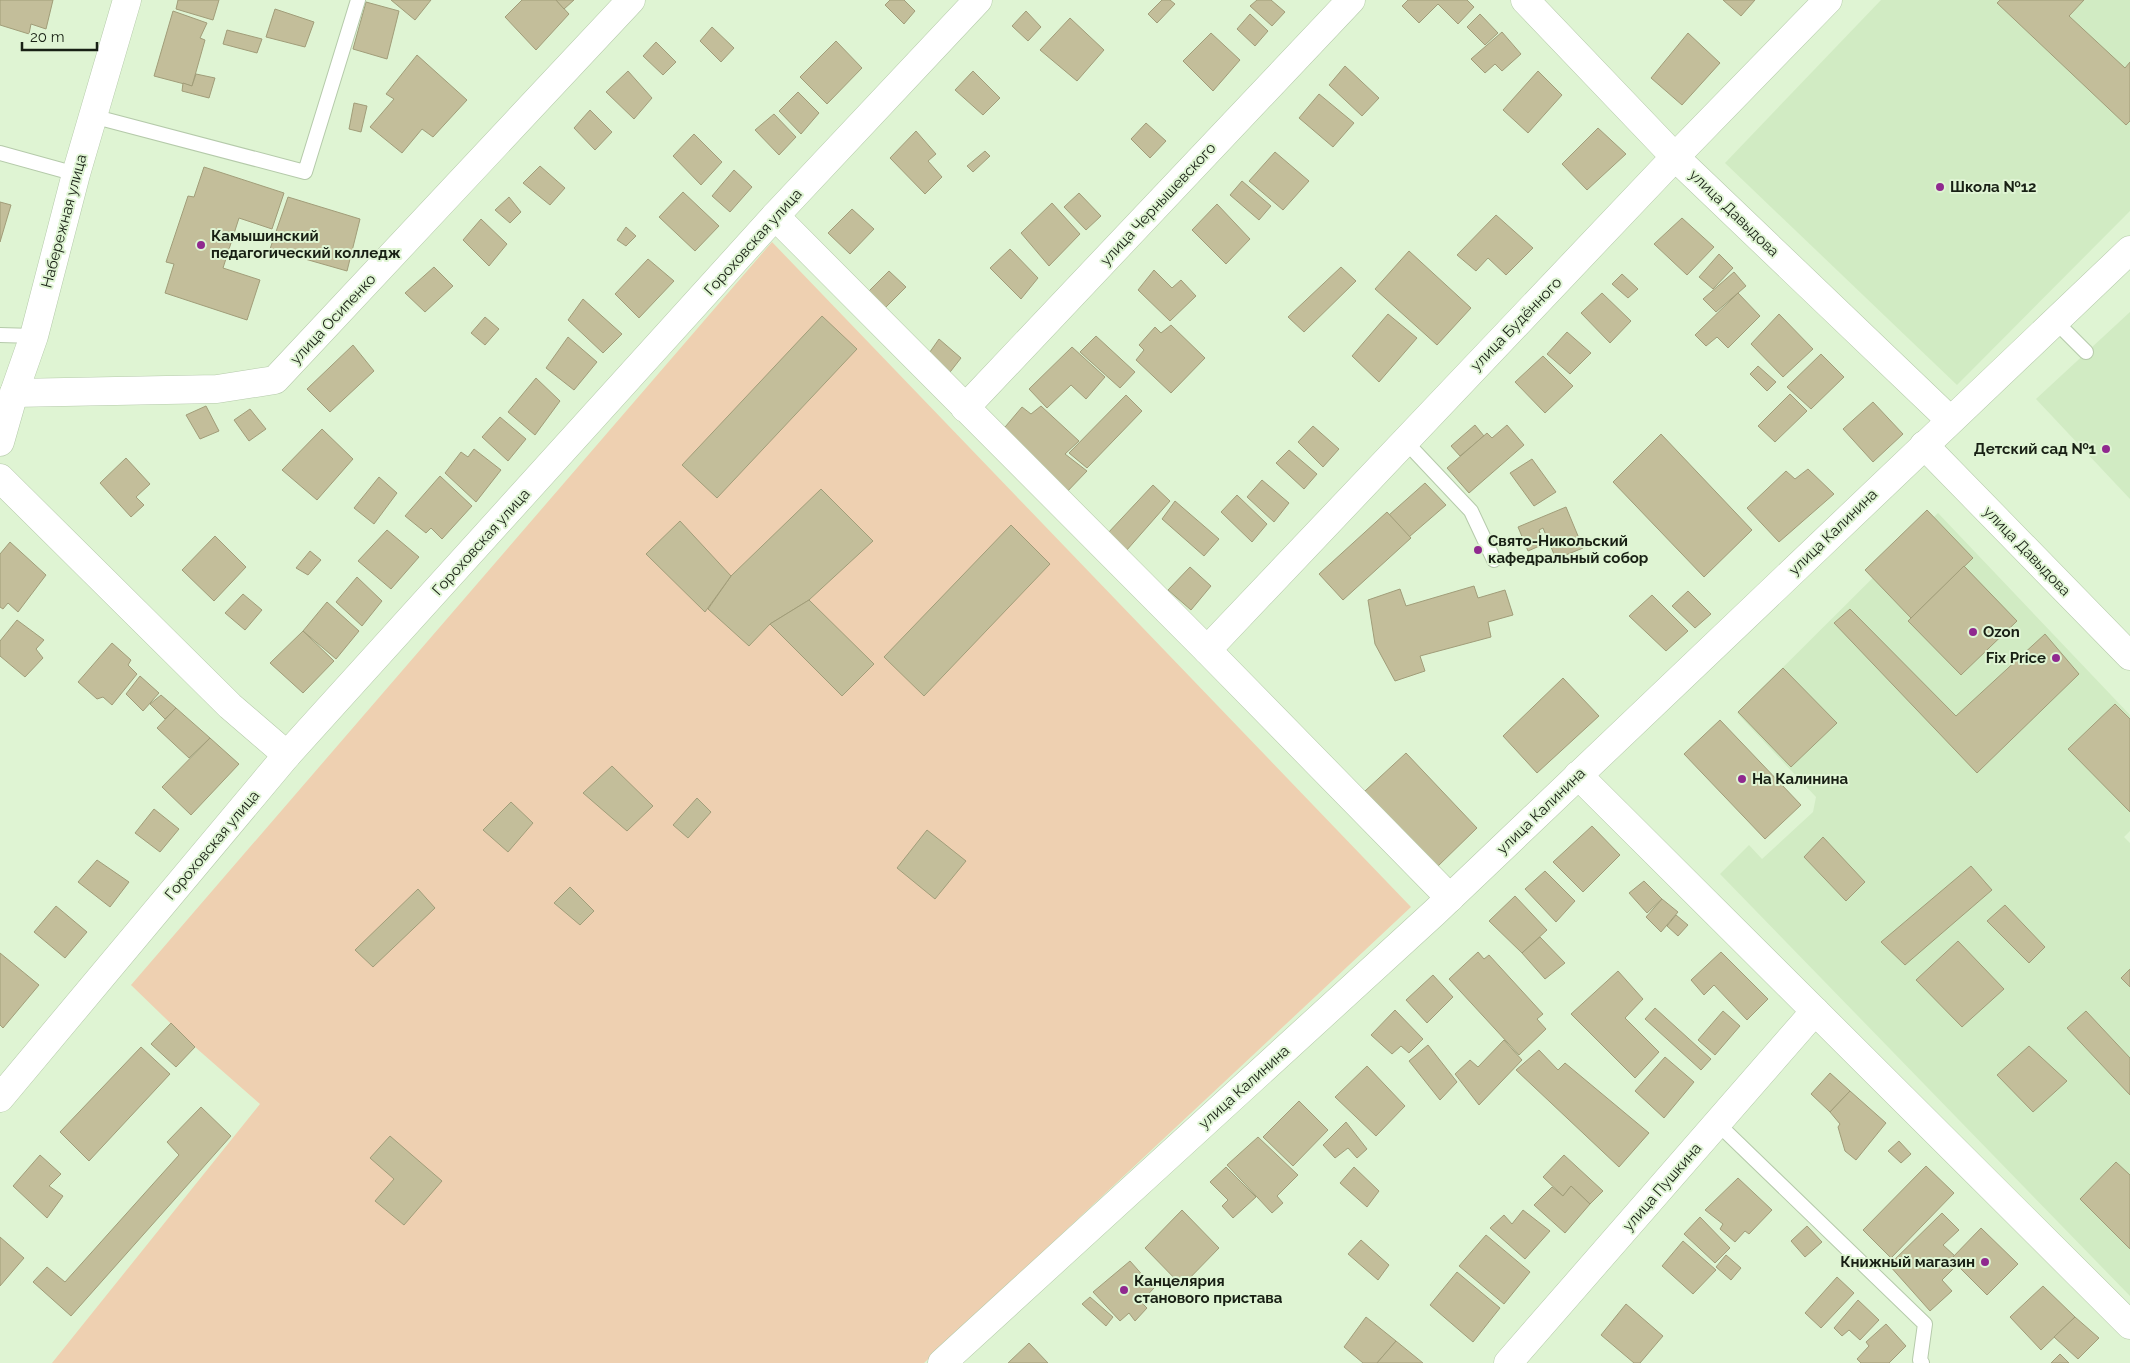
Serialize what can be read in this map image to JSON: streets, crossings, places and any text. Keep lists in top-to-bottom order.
{
  "streets": {
    "street": [
      "улица Чернышевского",
      "улица Давыдова",
      "Набережная улица",
      "Гороховская улица",
      "улица Осипенко",
      "улица Будённого",
      "улица Калинина",
      "улица Пушкина"
    ]
  },
  "crossings": [
    ["улица Давыдова", "улица Будённого"],
    ["улица Давыдова", "улица Калинина"],
    ["Набережная улица", "улица Осипенко"]
  ],
  "places": [
    "Школа №12",
    "Камышинский педагогический колледж",
    "Детский сад №1",
    "Свято-Никольский кафедральный собор",
    "Ozon",
    "Fix Price",
    "На Калинина",
    "Книжный магазин",
    "Канцелярия станового пристава"
  ],
  "scale_bar": "20 m"
}
